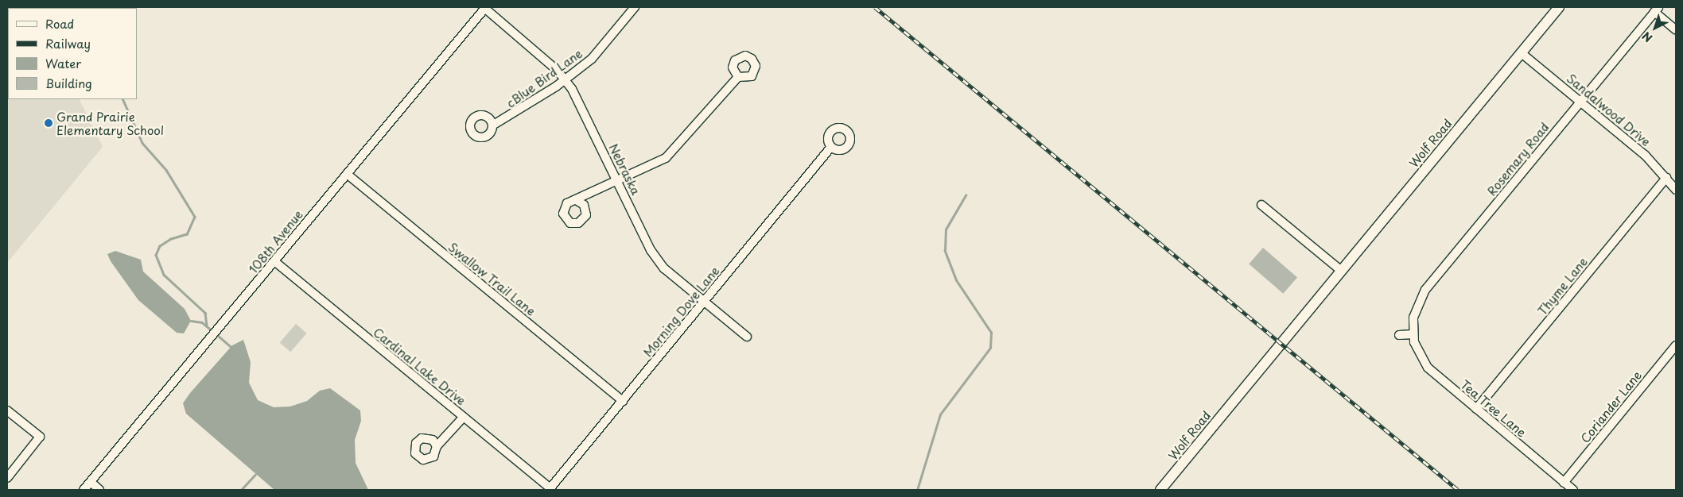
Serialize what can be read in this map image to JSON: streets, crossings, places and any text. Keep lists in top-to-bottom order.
{
  "streets": {
    "main road": ["Wolf Road"],
    "street": [
      "cBlue Bird Lane",
      "Sandalwood Drive",
      "Rosemary Road",
      "Nebraska",
      "108th Avenue",
      "Swallow Trail Lane",
      "Thyme Lane",
      "Morning Dove Lane",
      "Cardinal Lake Drive",
      "Coriander Lane",
      "Tea Tree Lane"
    ]
  },
  "crossings": [
    ["cBlue Bird Lane", "Nebraska"],
    ["Sandalwood Drive", "Wolf Road"],
    ["Sandalwood Drive", "Rosemary Road"],
    ["Sandalwood Drive", "Thyme Lane"],
    ["Rosemary Road", "Tea Tree Lane"],
    ["Nebraska", "108th Avenue"],
    ["Nebraska", "Morning Dove Lane"],
    ["108th Avenue", "Swallow Trail Lane"],
    ["108th Avenue", "Cardinal Lake Drive"],
    ["Swallow Trail Lane", "Morning Dove Lane"],
    ["Thyme Lane", "Tea Tree Lane"],
    ["Morning Dove Lane", "Cardinal Lake Drive"],
    ["Coriander Lane", "Tea Tree Lane"]
  ],
  "places": ["Grand Prairie Elementary School"],
  "legend": [
    "Road",
    "Railway",
    "Water",
    "Building"
  ],
  "north": "bottom left"
}
